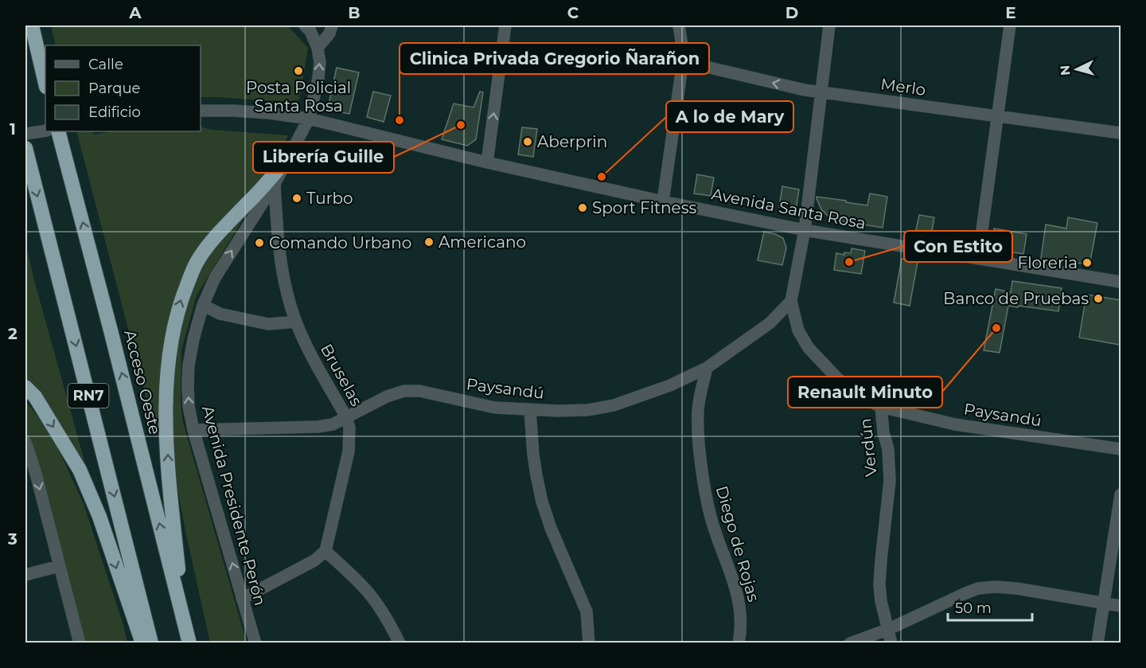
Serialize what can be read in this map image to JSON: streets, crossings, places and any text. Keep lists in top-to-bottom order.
{
  "streets": {
    "highway": ["Acceso Oeste", "RN7"],
    "street": [
      "Merlo",
      "Avenida Santa Rosa",
      "Bruselas",
      "Paysandú",
      "Verdún",
      "Avenida Presidente Perón",
      "Diego de Rojas"
    ]
  },
  "crossings": [
    ["Merlo", "Verdún"],
    ["Avenida Santa Rosa", "Verdún"],
    ["Avenida Santa Rosa", "Avenida Presidente Perón"],
    ["Bruselas", "Paysandú"],
    ["Bruselas", "Avenida Presidente Perón"],
    ["Paysandú", "Verdún"],
    ["Paysandú", "Avenida Presidente Perón"],
    ["Paysandú", "Diego de Rojas"]
  ],
  "one_way": ["Avenida Presidente Perón"],
  "places": [
    "Posta Policial Santa Rosa",
    "Clinica Privada Gregorio Ñarañon",
    "Librería Guille",
    "Aberprin",
    "A lo de Mary",
    "Turbo",
    "Sport Fitness",
    "Americano",
    "Comando Urbano",
    "Con Estito",
    "Floreria",
    "Banco de Pruebas",
    "Renault Minuto"
  ],
  "legend": ["Calle", "Parque", "Edificio"],
  "scale_bar": "50 m",
  "north": "left",
  "grid": {
    "columns": [
      "A",
      "B",
      "C",
      "D",
      "E"
    ],
    "rows": ["1", "2", "3"]
  }
}
